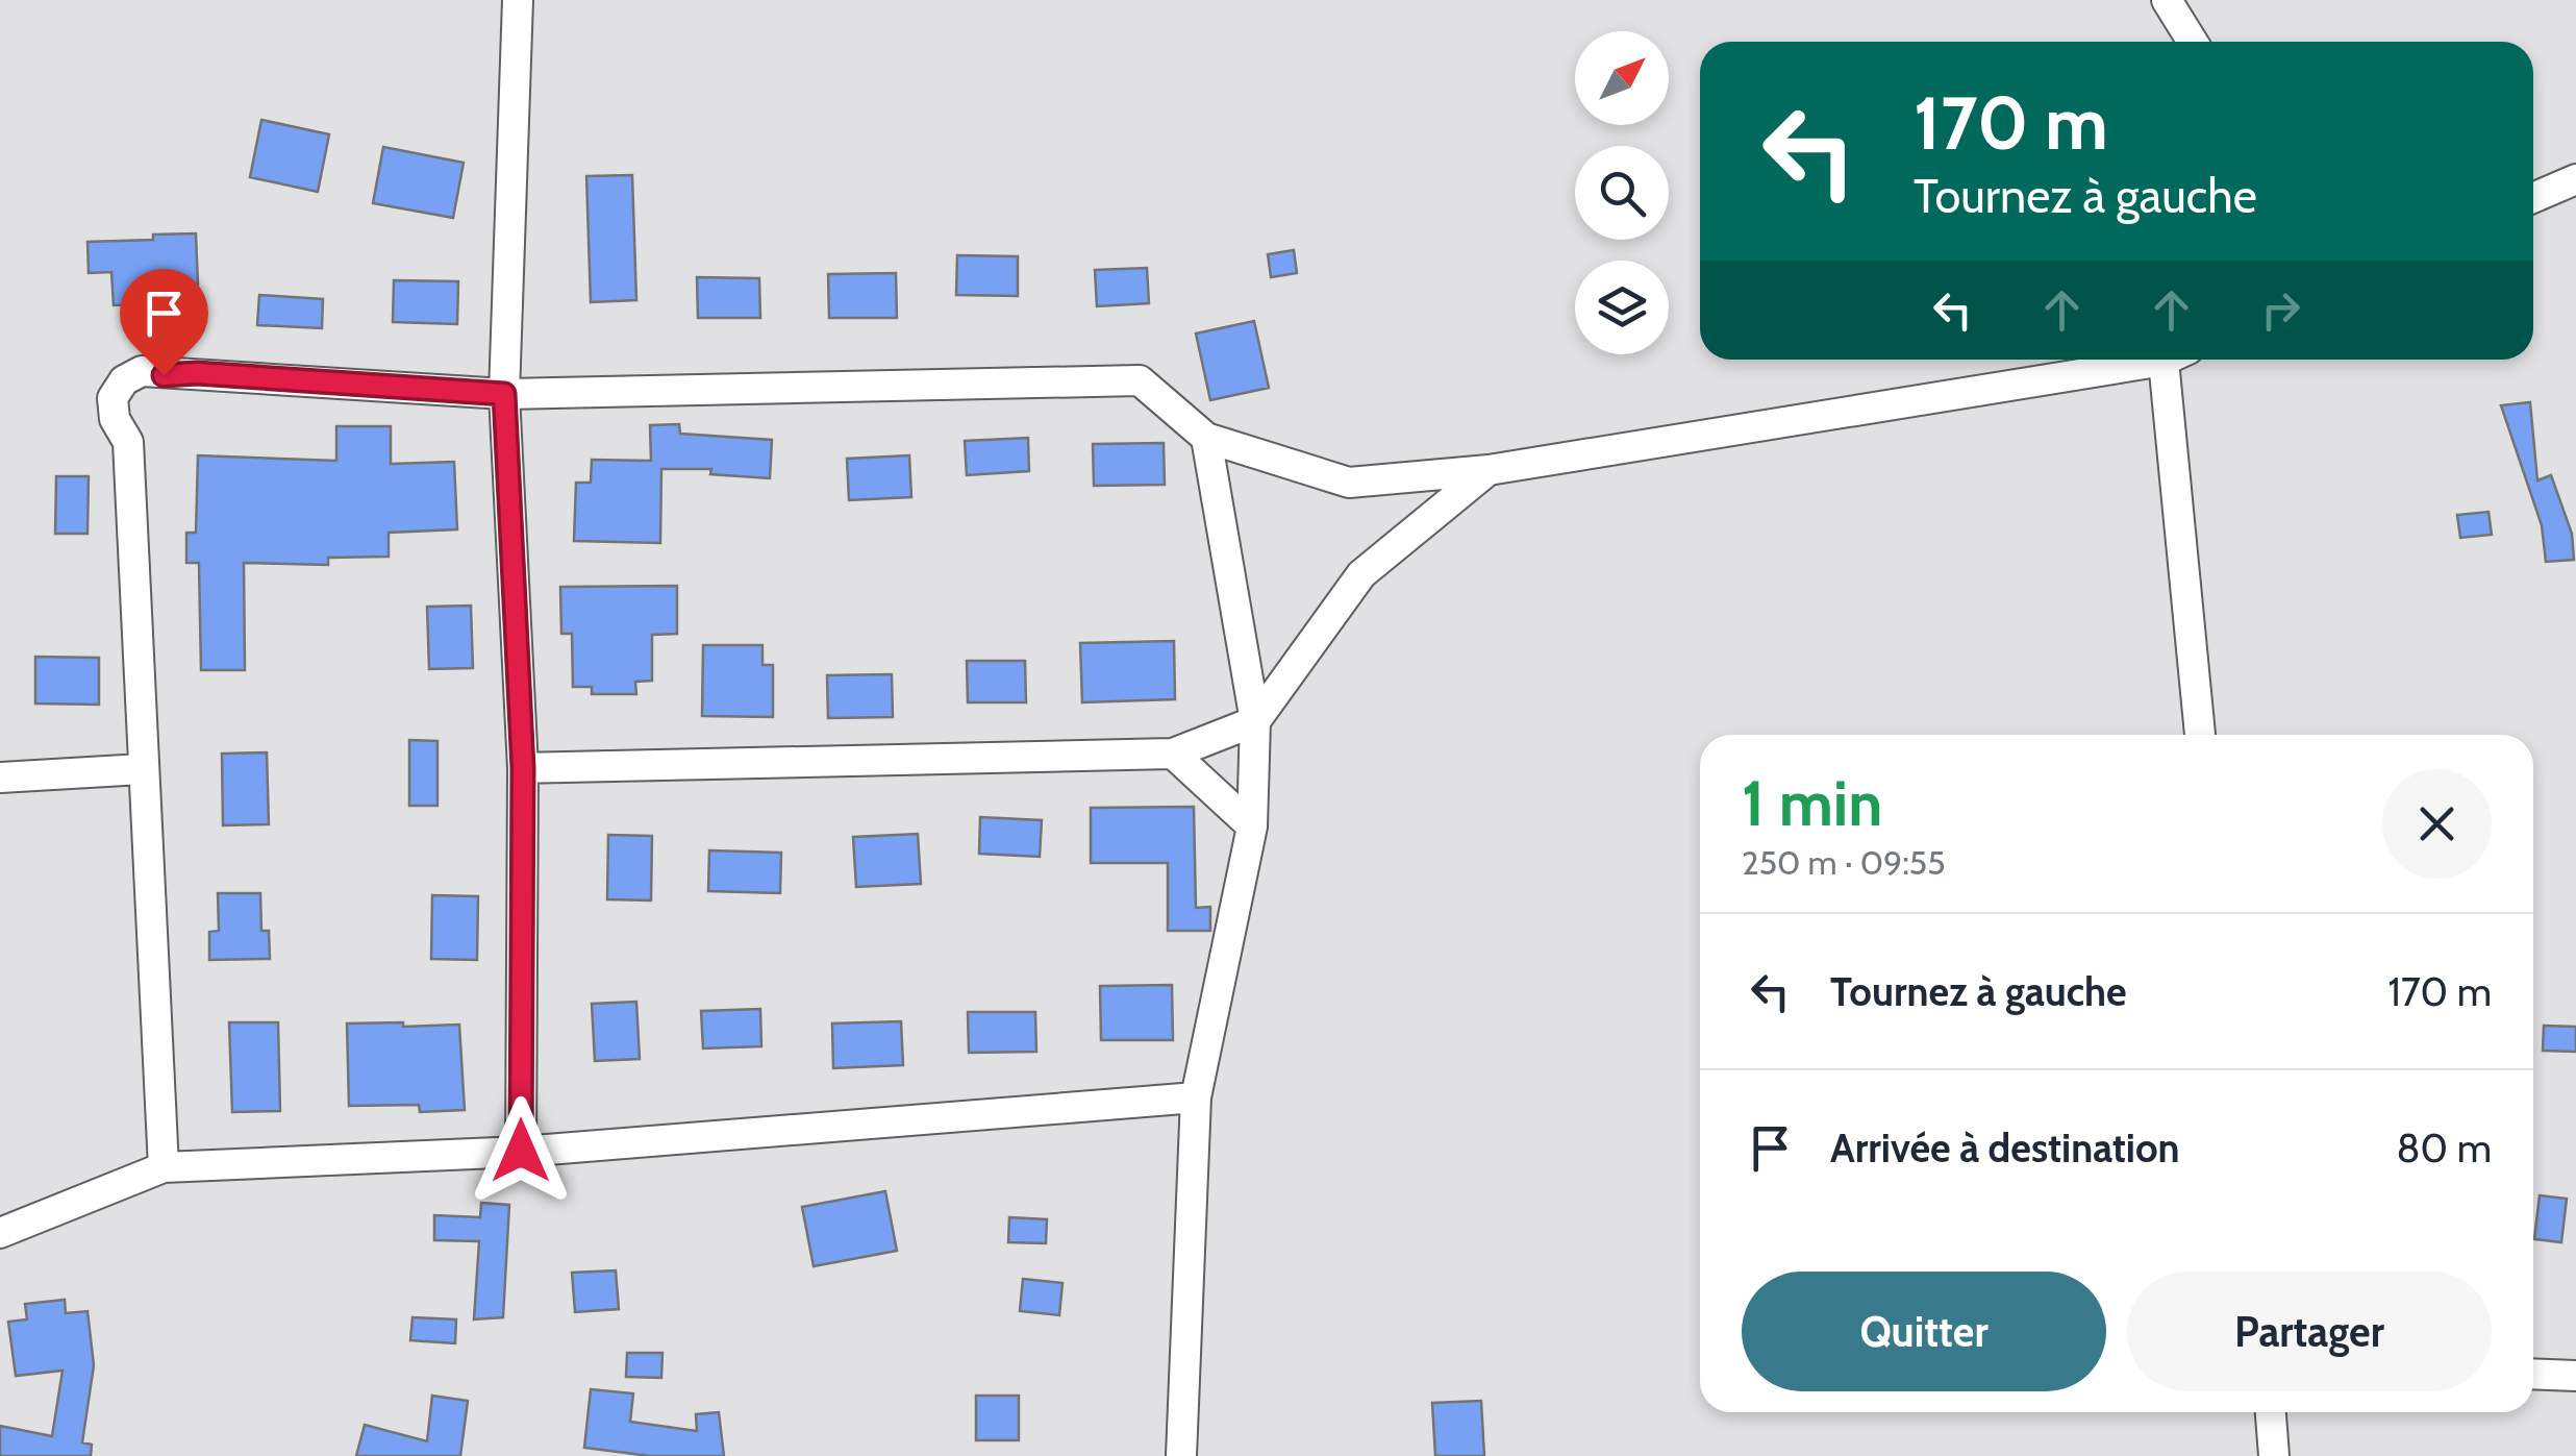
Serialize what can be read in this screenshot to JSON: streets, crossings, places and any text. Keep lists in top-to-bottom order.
{
  "north": "top right",
  "page": {
    "turn": ["170 m", "Tournez à gauche"],
    "heading": ["1 min", "250 m · 09:55"],
    "list": [
      {
        "name": "Tournez à gauche",
        "value": "170 m"
      },
      {
        "name": "Arrivée à destination",
        "value": "80 m"
      }
    ],
    "buttons": ["Quitter", "Partager"]
  }
}
